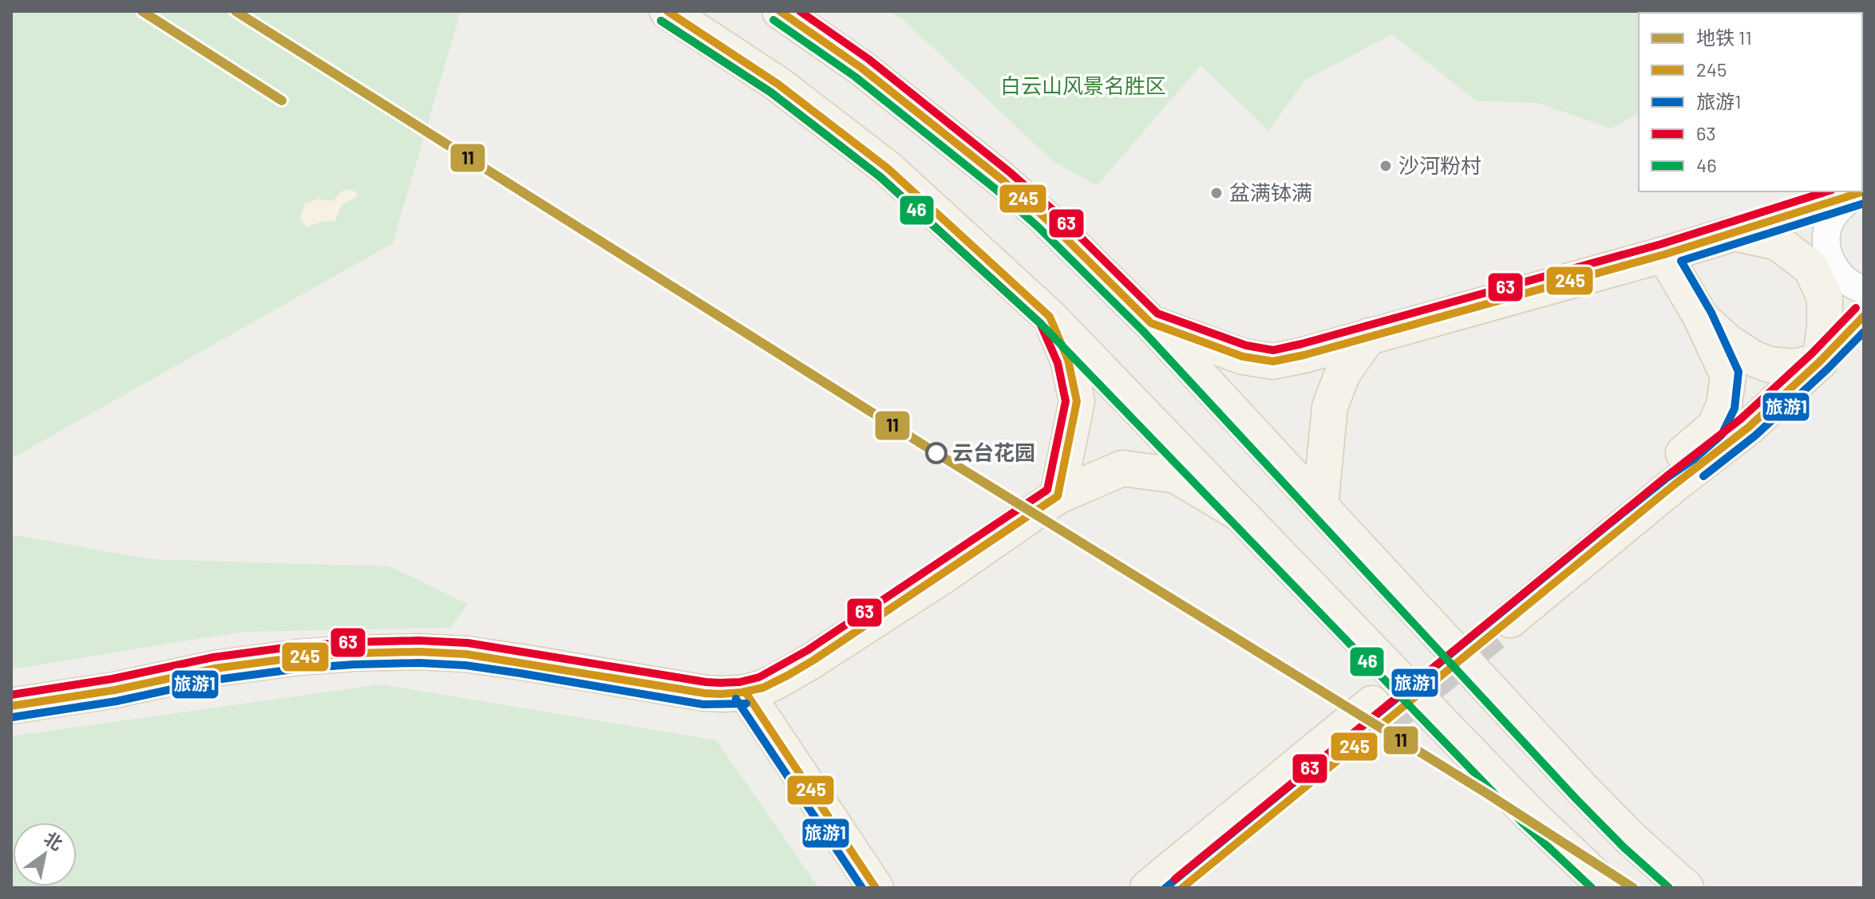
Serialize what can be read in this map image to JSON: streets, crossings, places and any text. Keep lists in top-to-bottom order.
{
  "parks": ["白云山风景名胜区"],
  "places": ["沙河粉村", "盆满钵满", "云台花园"],
  "lines": [
    "metro line 11",
    "transit line 245",
    "transit line 63",
    "transit line 46",
    "transit line 旅游1"
  ],
  "legend": [
    "地铁 11",
    "245",
    "旅游1",
    "63",
    "46"
  ],
  "north": "top right"
}
